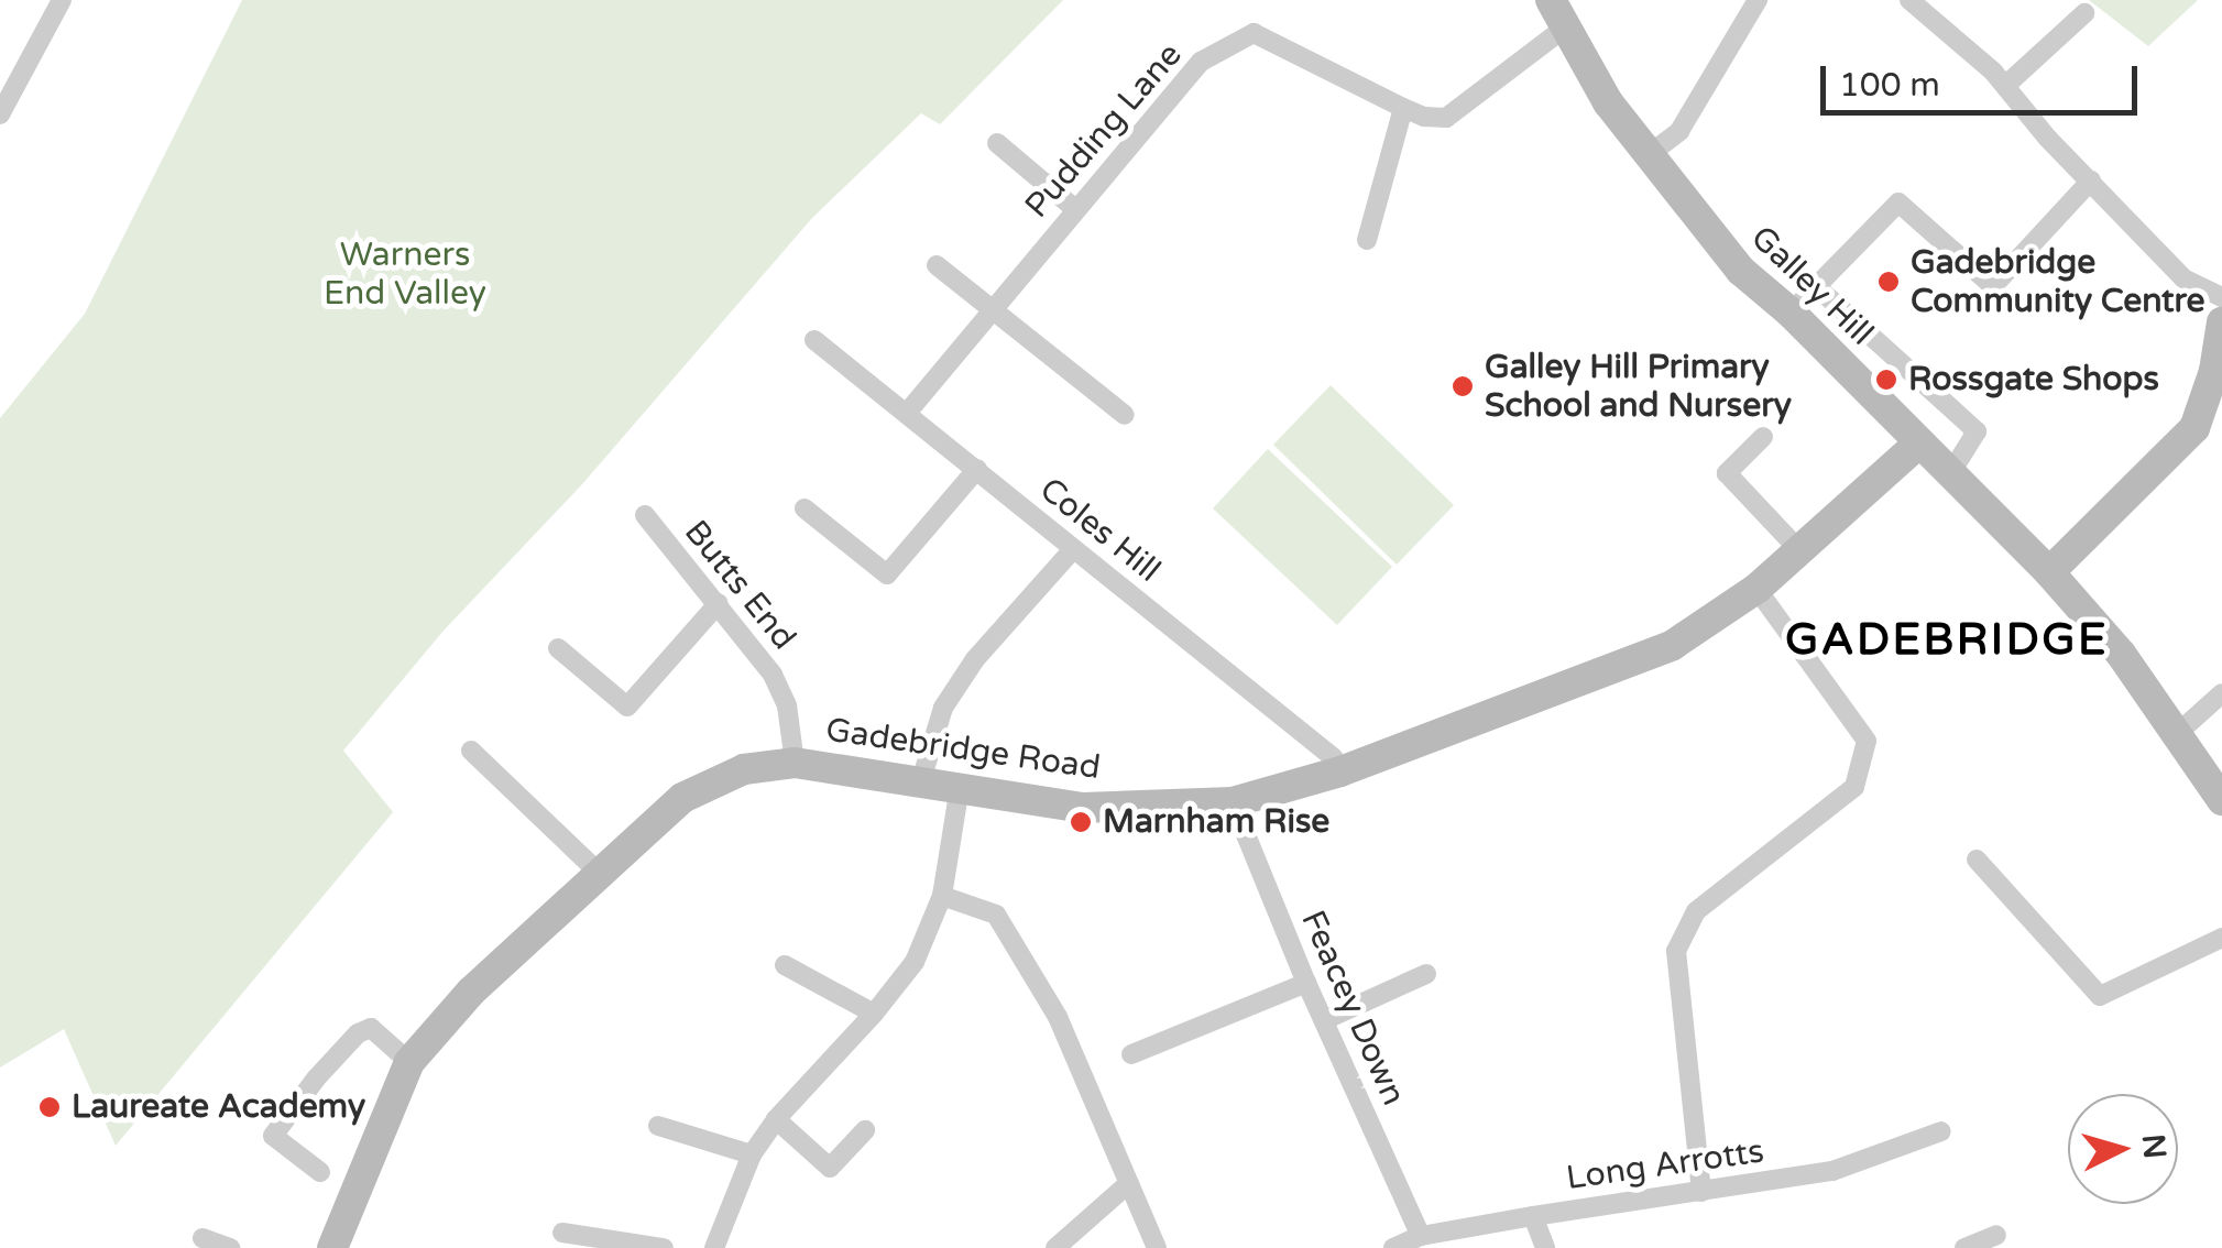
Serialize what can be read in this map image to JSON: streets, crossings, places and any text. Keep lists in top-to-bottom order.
{
  "streets": {
    "street": [
      "Pudding Lane",
      "Galley Hill",
      "Coles Hill",
      "Butts End",
      "Gadebridge Road",
      "Feacey Down",
      "Long Arrotts"
    ]
  },
  "crossings": [
    ["Pudding Lane", "Galley Hill"],
    ["Pudding Lane", "Coles Hill"],
    ["Galley Hill", "Gadebridge Road"],
    ["Coles Hill", "Gadebridge Road"],
    ["Butts End", "Gadebridge Road"],
    ["Gadebridge Road", "Feacey Down"],
    ["Feacey Down", "Long Arrotts"]
  ],
  "districts": ["GADEBRIDGE"],
  "parks": ["Warners End Valley"],
  "places": [
    "Gadebridge Community Centre",
    "Rossgate Shops",
    "Galley Hill Primary School and Nursery",
    "Marnham Rise",
    "Laureate Academy"
  ],
  "scale_bar": "100 m",
  "north": "right"
}
